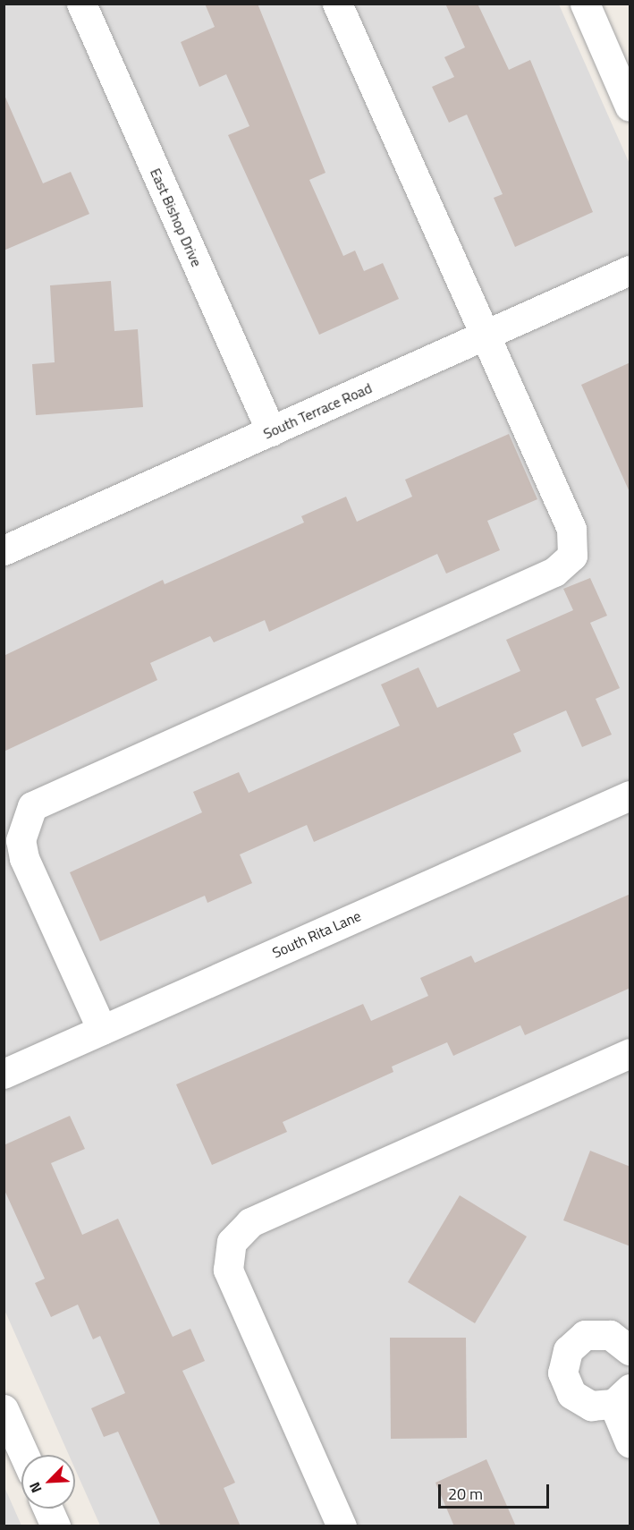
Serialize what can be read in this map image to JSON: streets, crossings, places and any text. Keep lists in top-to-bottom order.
{
  "streets": {
    "street": ["East Bishop Drive", "South Terrace Road", "South Rita Lane"]
  },
  "crossings": [
    ["East Bishop Drive", "South Terrace Road"]
  ],
  "scale_bar": "20 m",
  "north": "bottom left"
}
